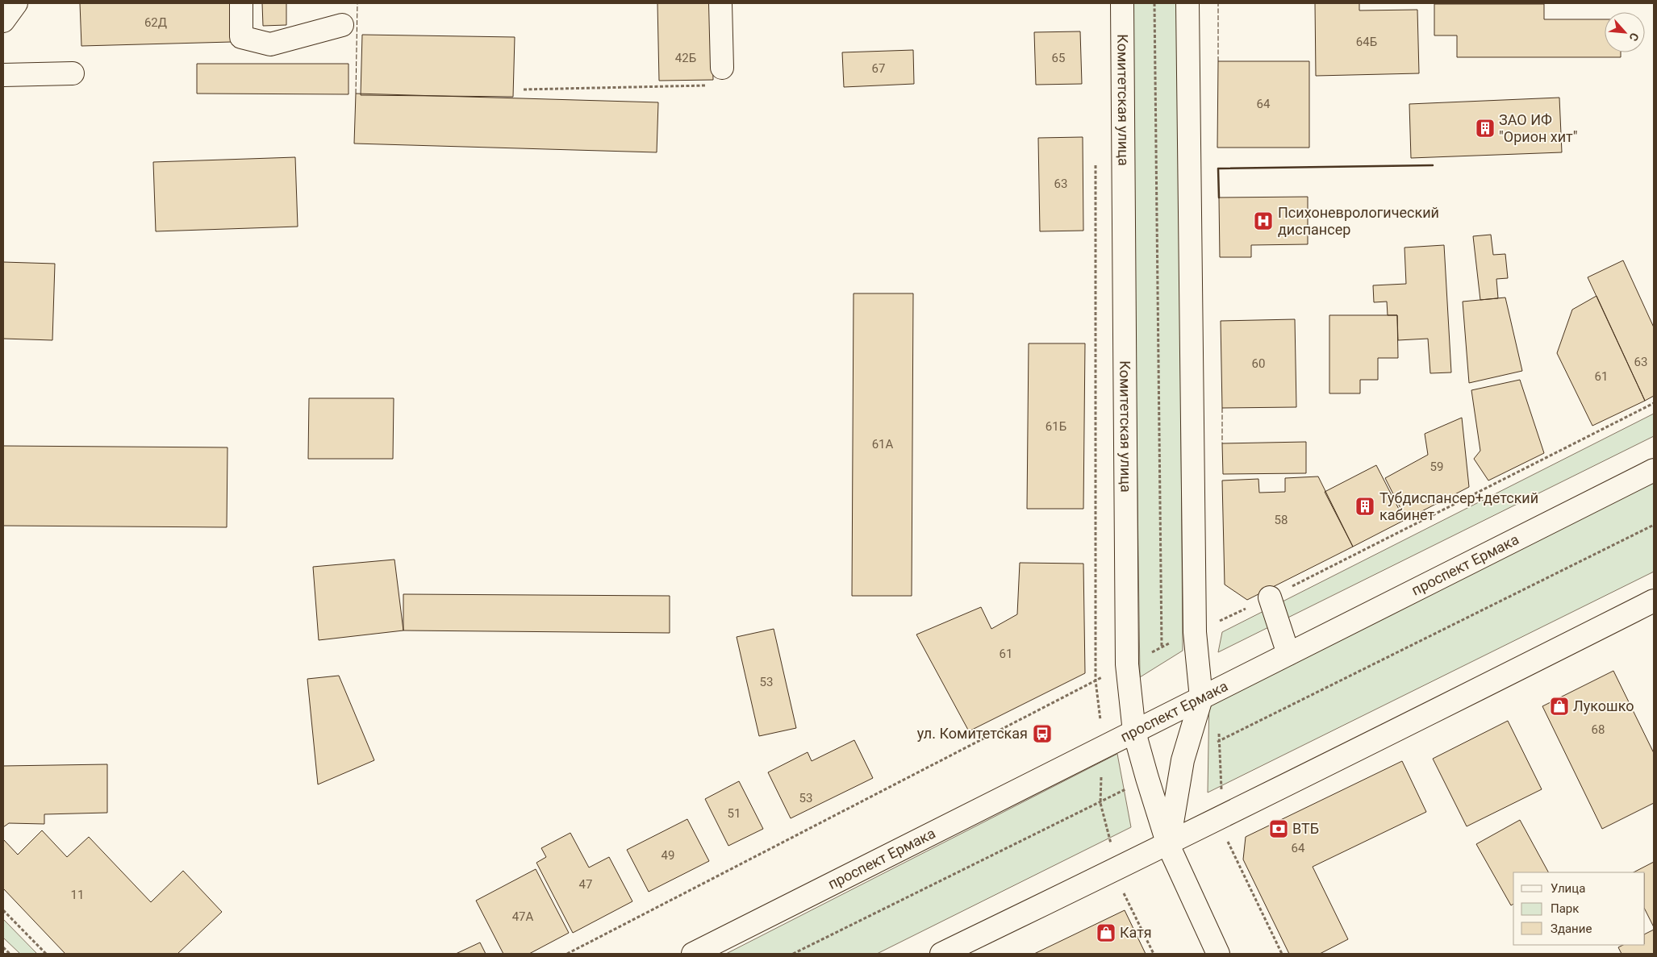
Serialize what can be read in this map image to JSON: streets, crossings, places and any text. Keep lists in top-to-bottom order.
{
  "streets": {
    "main road": ["Комитетская улица", "проспект Ермака"]
  },
  "crossings": [
    ["Комитетская улица", "проспект Ермака"]
  ],
  "places": {
    "building": ["ЗАО ИФ \"Орион хит\"", "Тубдиспансер+детский кабинет"],
    "hospital": ["Психоневрологический диспансер"],
    "shop": ["Лукошко", "Катя"],
    "bus stop": ["ул. Комитетская"],
    "bank": ["ВТБ"]
  },
  "house_numbers": [
    "62Д",
    "64Б",
    "42Б",
    "65",
    "67",
    "64",
    "63",
    "63",
    "60",
    "61",
    "61Б",
    "61А",
    "59",
    "58",
    "61",
    "53",
    "68",
    "53",
    "51",
    "64",
    "49",
    "47",
    "11",
    "47А"
  ],
  "legend": ["Улица", "Парк", "Здание"],
  "north": "bottom right"
}
